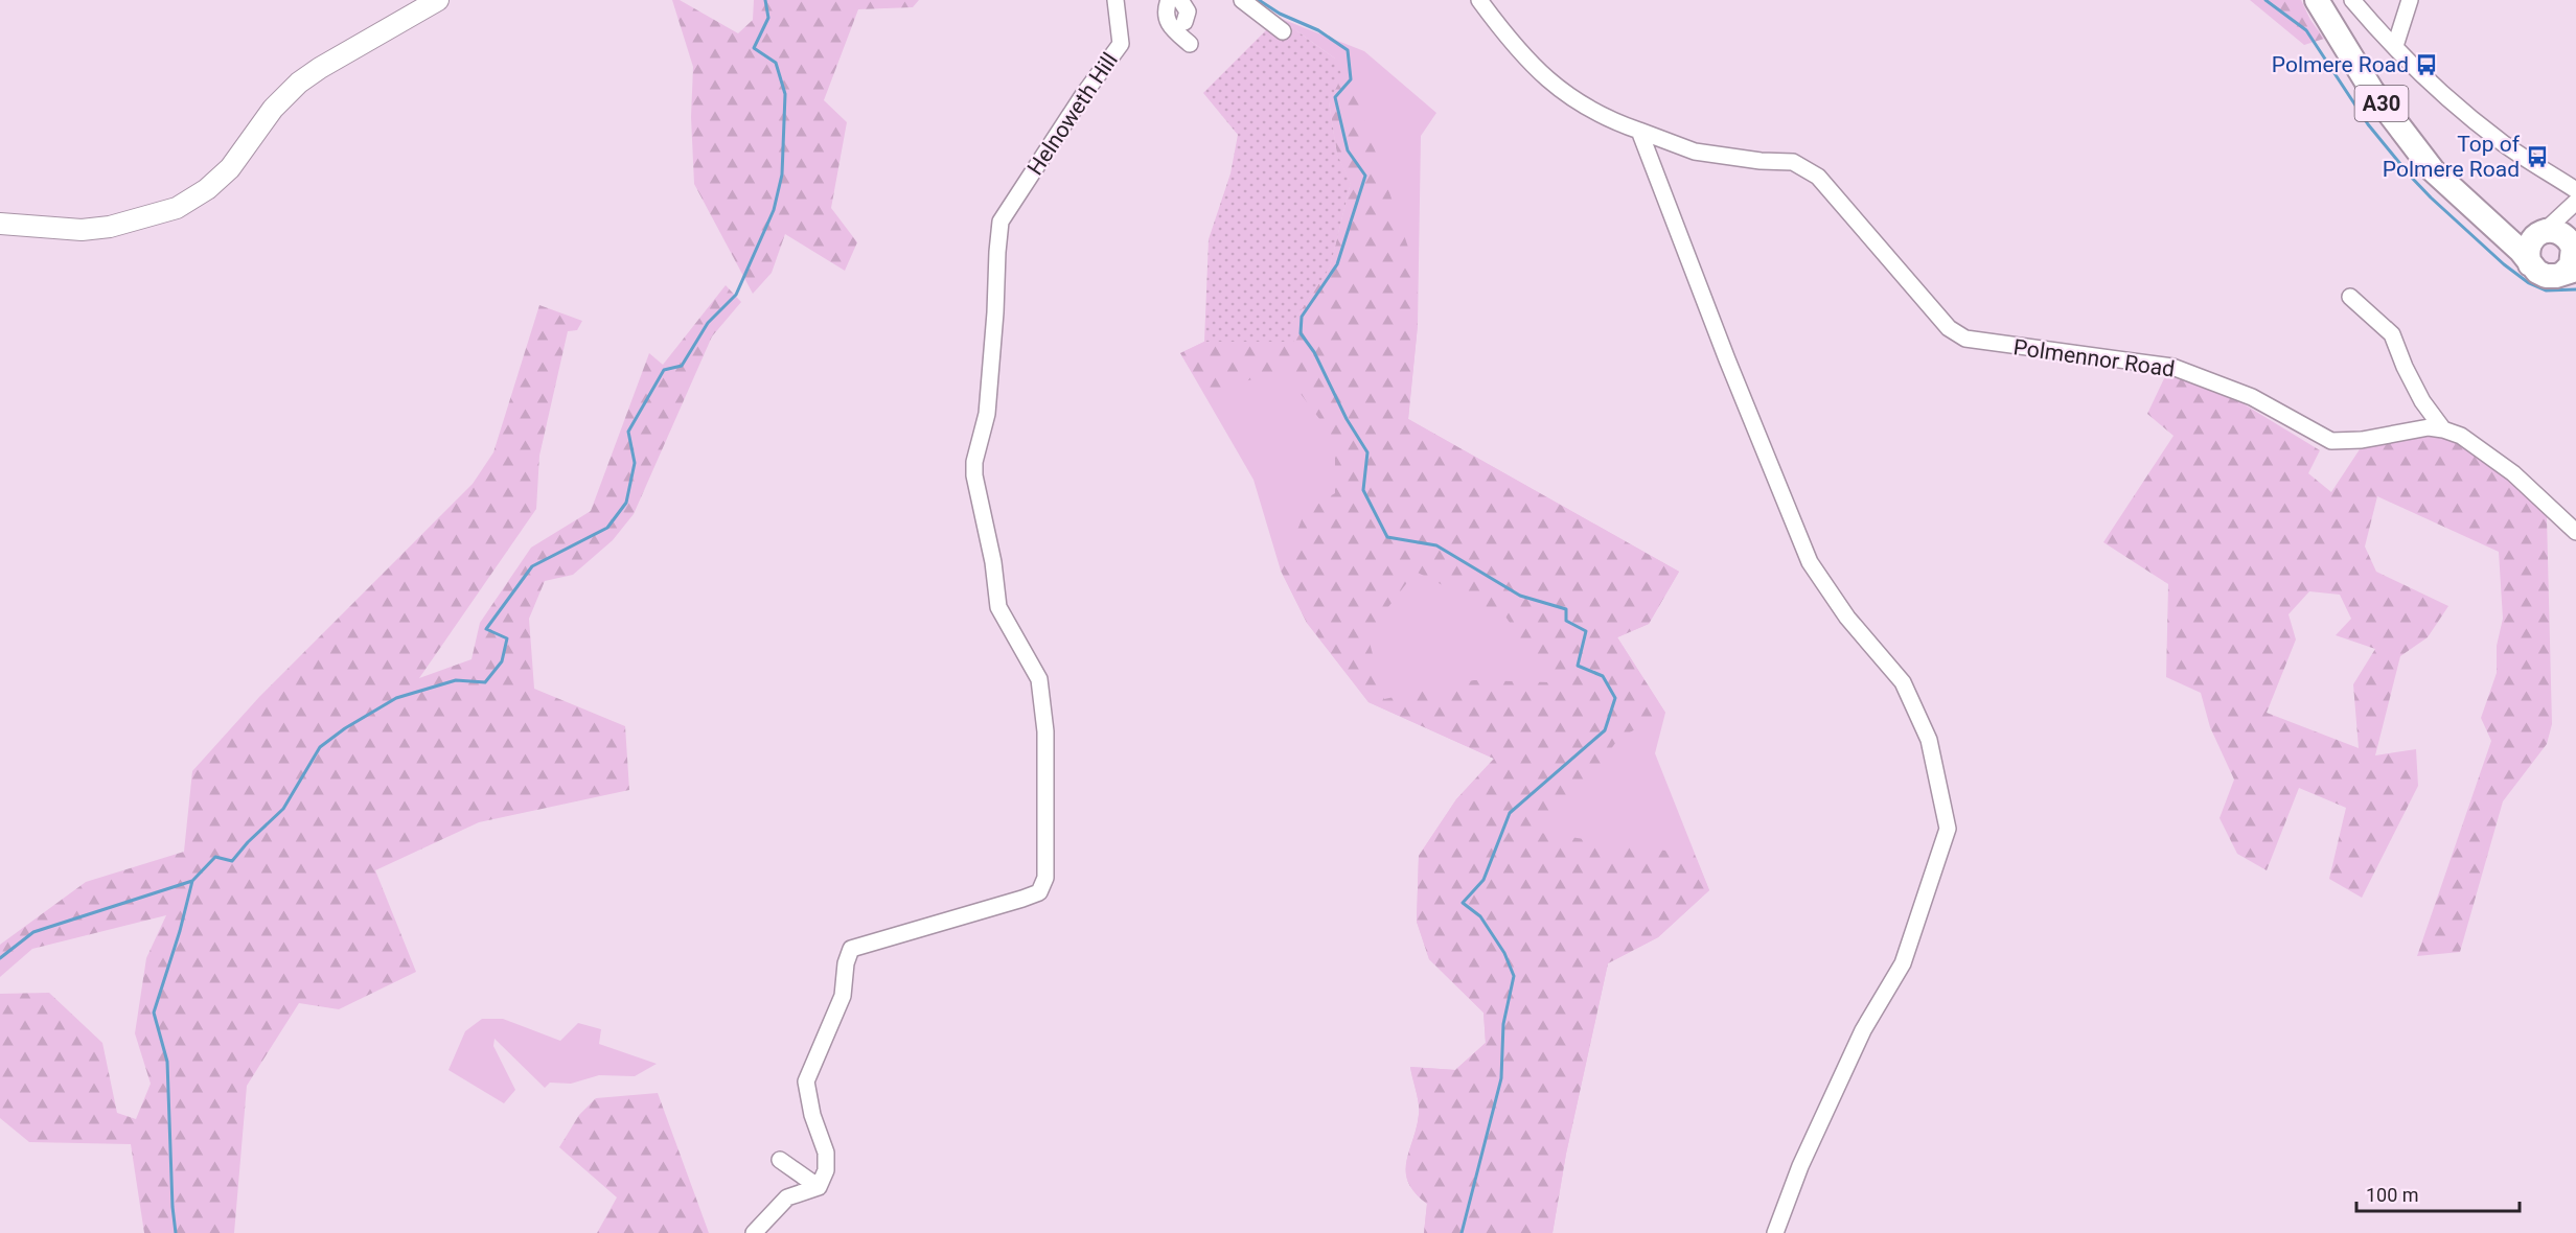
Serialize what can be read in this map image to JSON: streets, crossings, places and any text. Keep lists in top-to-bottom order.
{
  "streets": {
    "highway": ["A30"],
    "street": ["Helnoweth Hill", "Polmennor Road"]
  },
  "places": {
    "bus stop": ["Polmere Road", "Top of Polmere Road"]
  },
  "scale_bar": "100 m"
}
